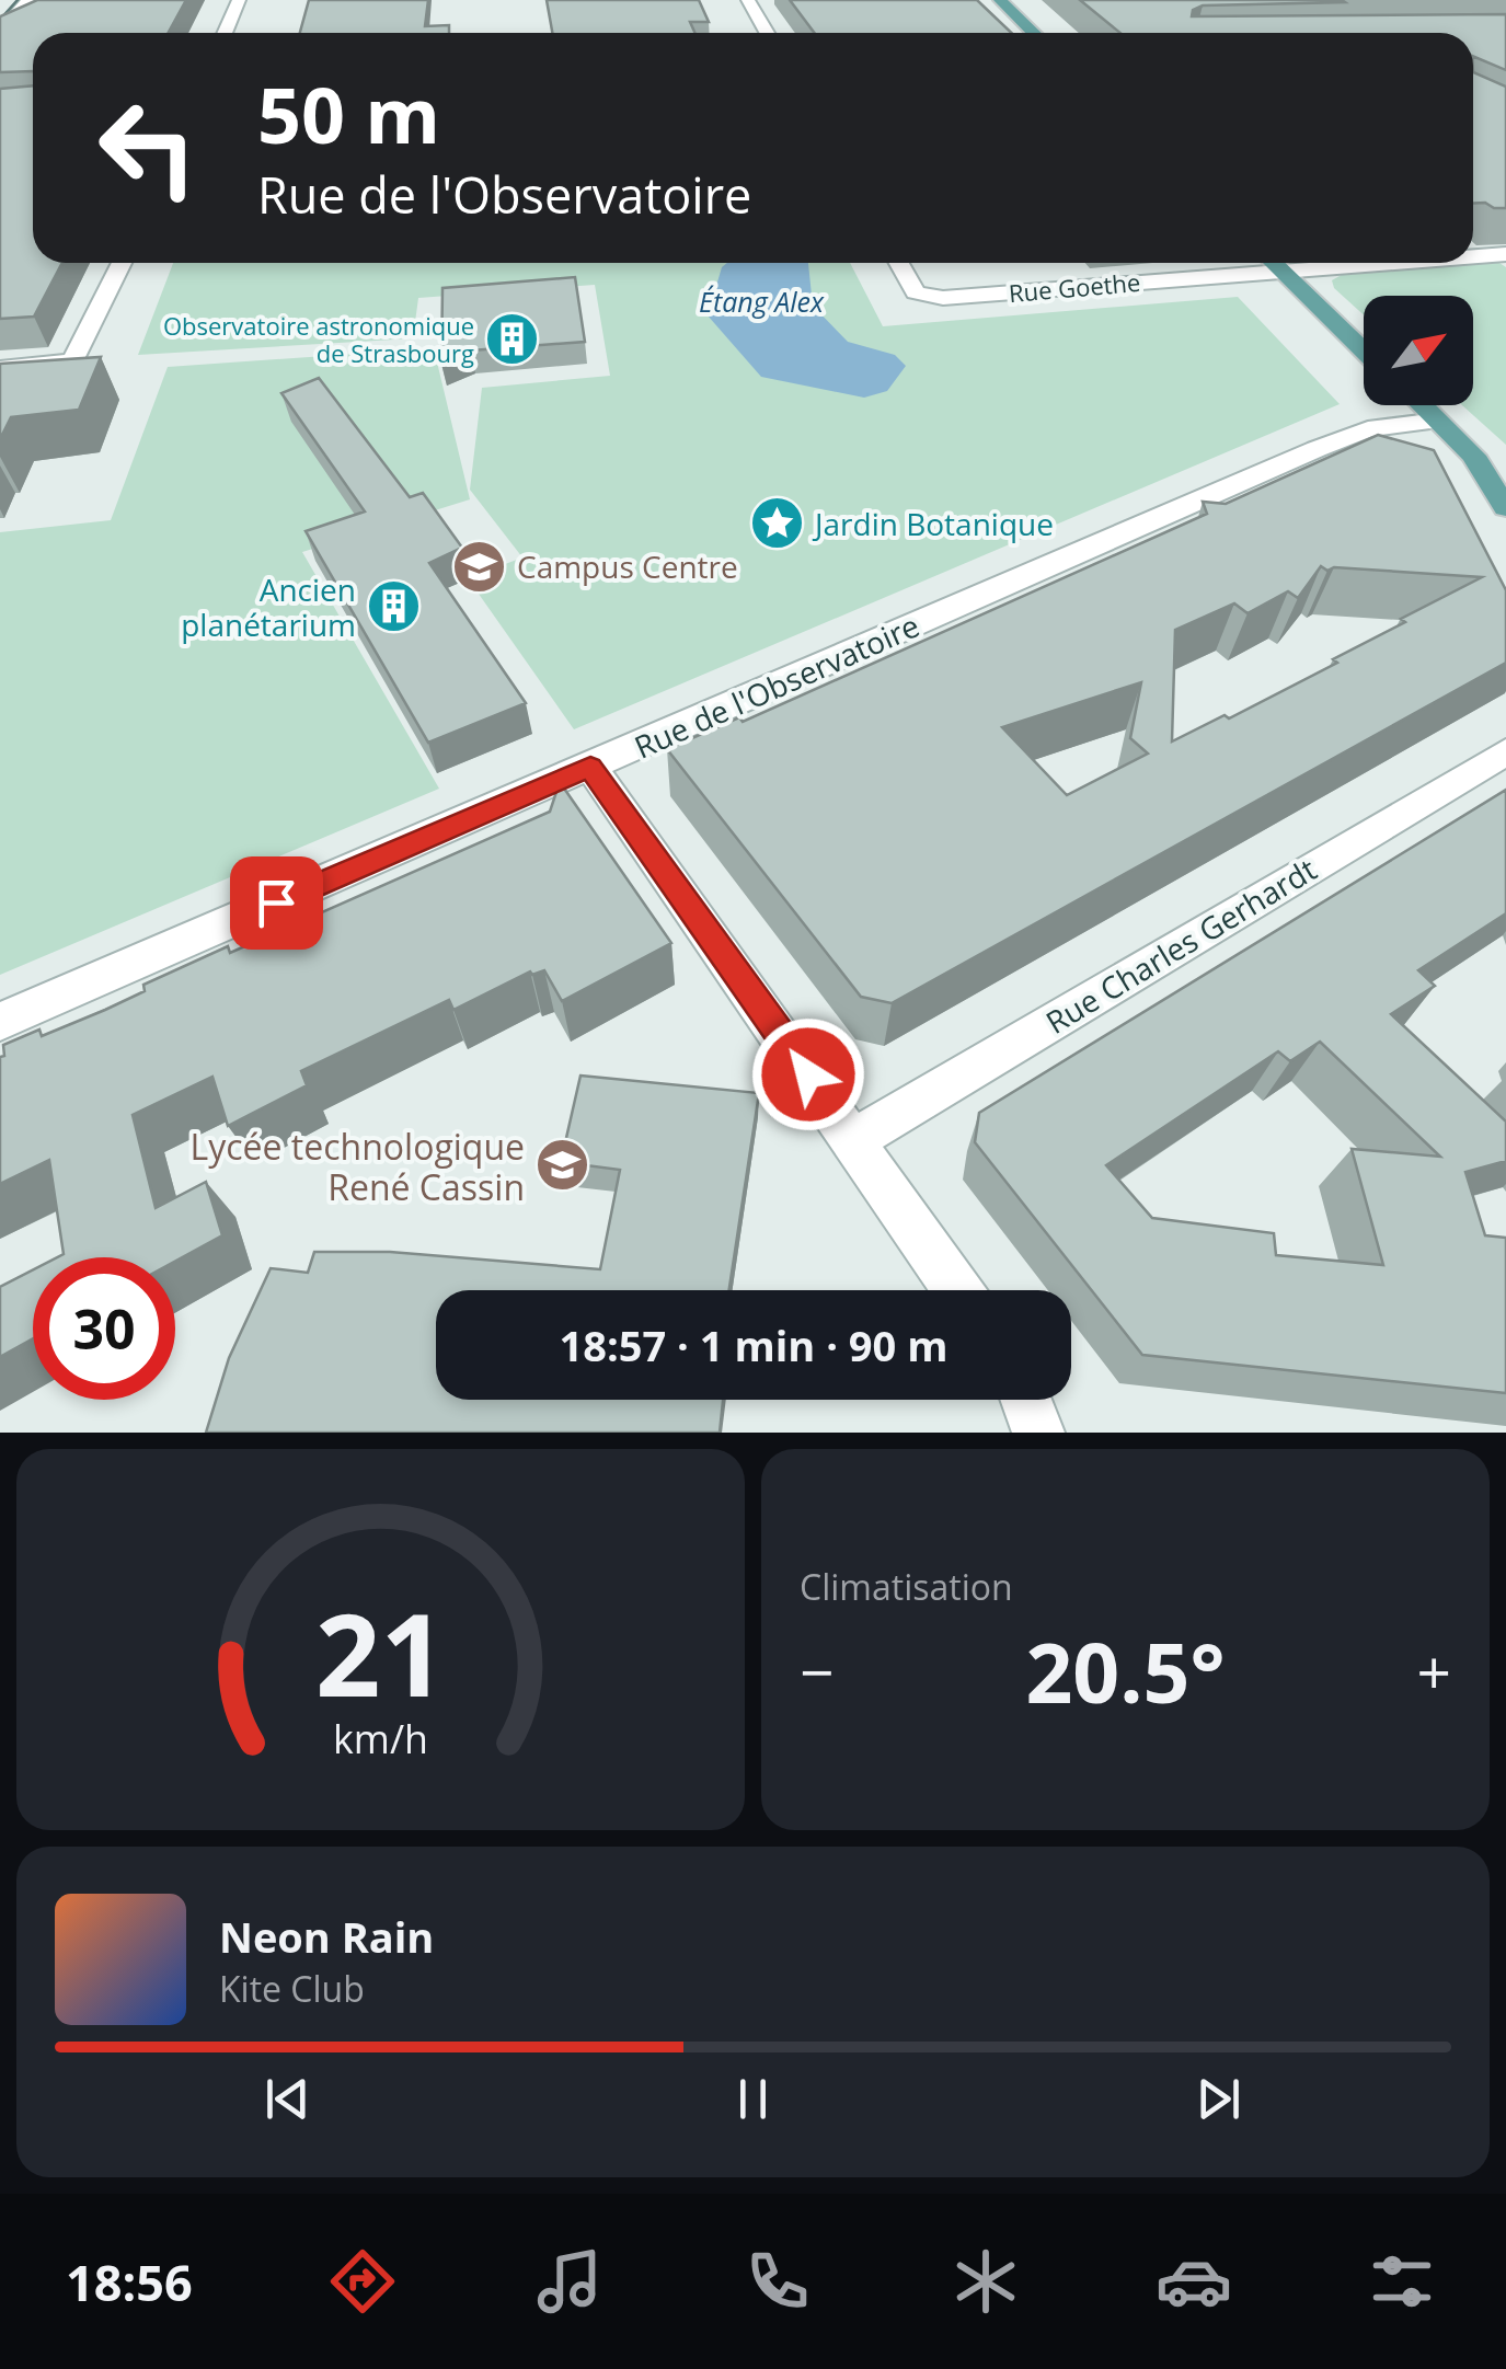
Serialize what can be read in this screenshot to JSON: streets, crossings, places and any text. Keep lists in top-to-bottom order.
{
  "streets": {
    "street": ["Rue Goethe", "Rue de l'Observatoire", "Rue Charles Gerhardt"]
  },
  "water": ["Étang Alex"],
  "places": {
    "building": ["Observatoire astronomique de Strasbourg", "Ancien planétarium"],
    "place": ["Jardin Botanique"],
    "school or university": ["Campus Centre", "Lycée technologique René Cassin"]
  },
  "north": "top right",
  "page": {
    "turn": ["50 m", "Rue de l'Observatoire"],
    "limit": "30",
    "trip": "18:57 · 1 min · 90 m",
    "tile": "Climatisation",
    "heat": ["−", "20.5°", "+"],
    "song": ["Neon Rain", "Kite Club"],
    "tabs": "18:56",
    "gauge": ["21", "km/h"]
  }
}
